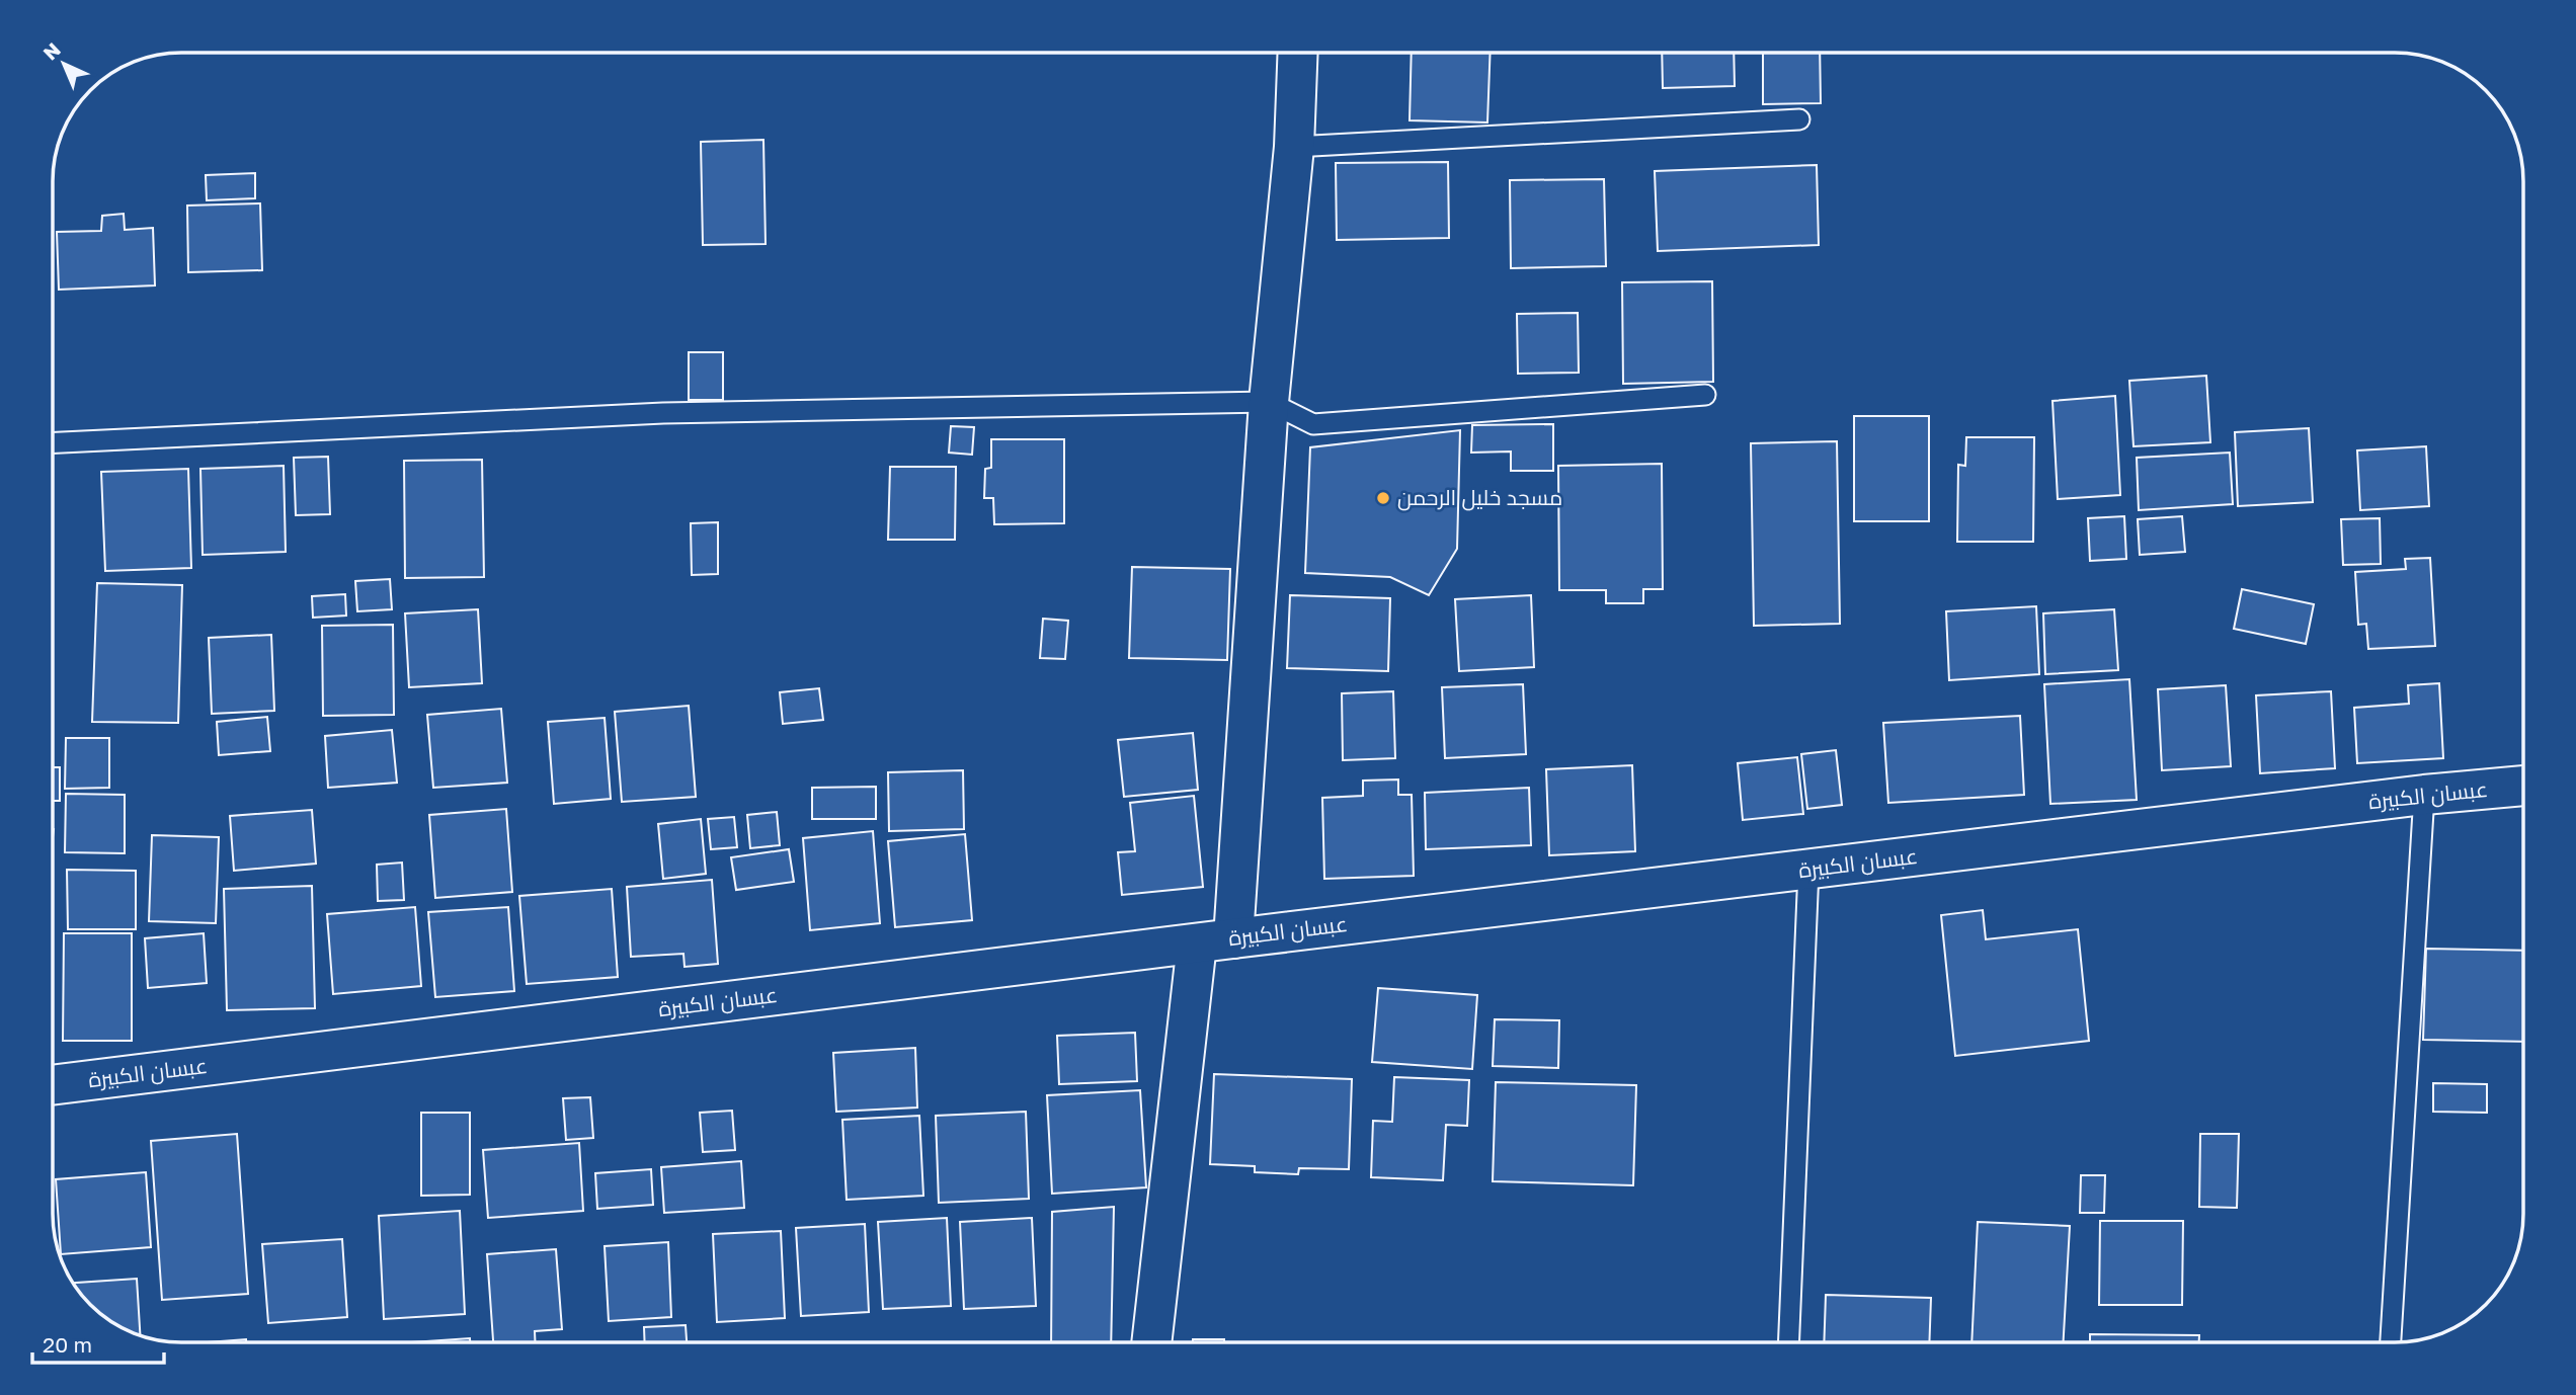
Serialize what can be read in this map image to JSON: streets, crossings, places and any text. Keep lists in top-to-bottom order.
{
  "streets": {
    "main road": ["عبسان الكبيرة"]
  },
  "places": ["مسجد خليل الرحمن"],
  "scale_bar": "20 m",
  "north": "top left"
}
